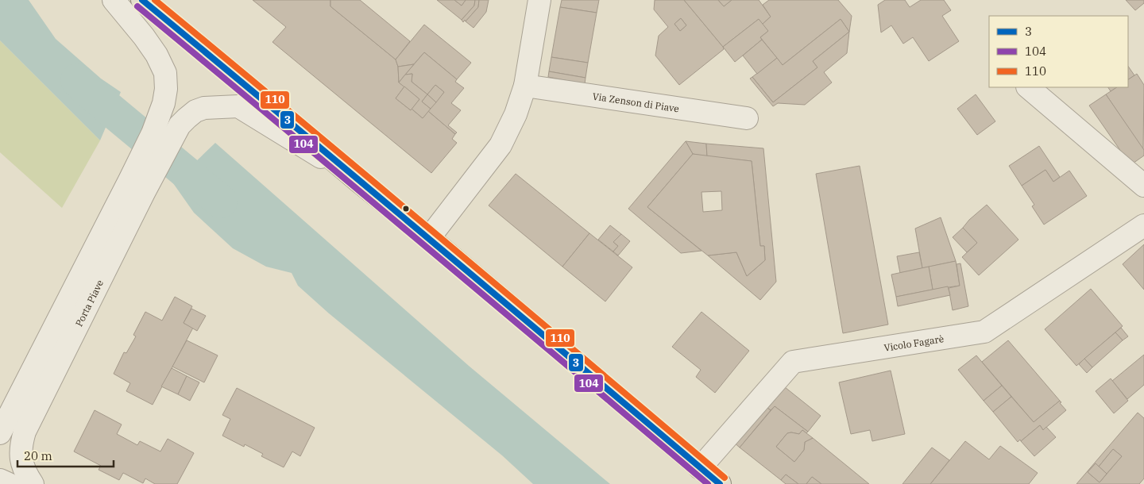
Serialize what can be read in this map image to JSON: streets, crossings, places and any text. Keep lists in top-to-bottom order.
{
  "streets": {
    "street": ["Via Zenson di Piave", "Porta Piave", "Vicolo Fagarè"]
  },
  "lines": ["transit line 3", "transit line 110", "transit line 104"],
  "legend": ["3", "104", "110"],
  "scale_bar": "20 m"
}
